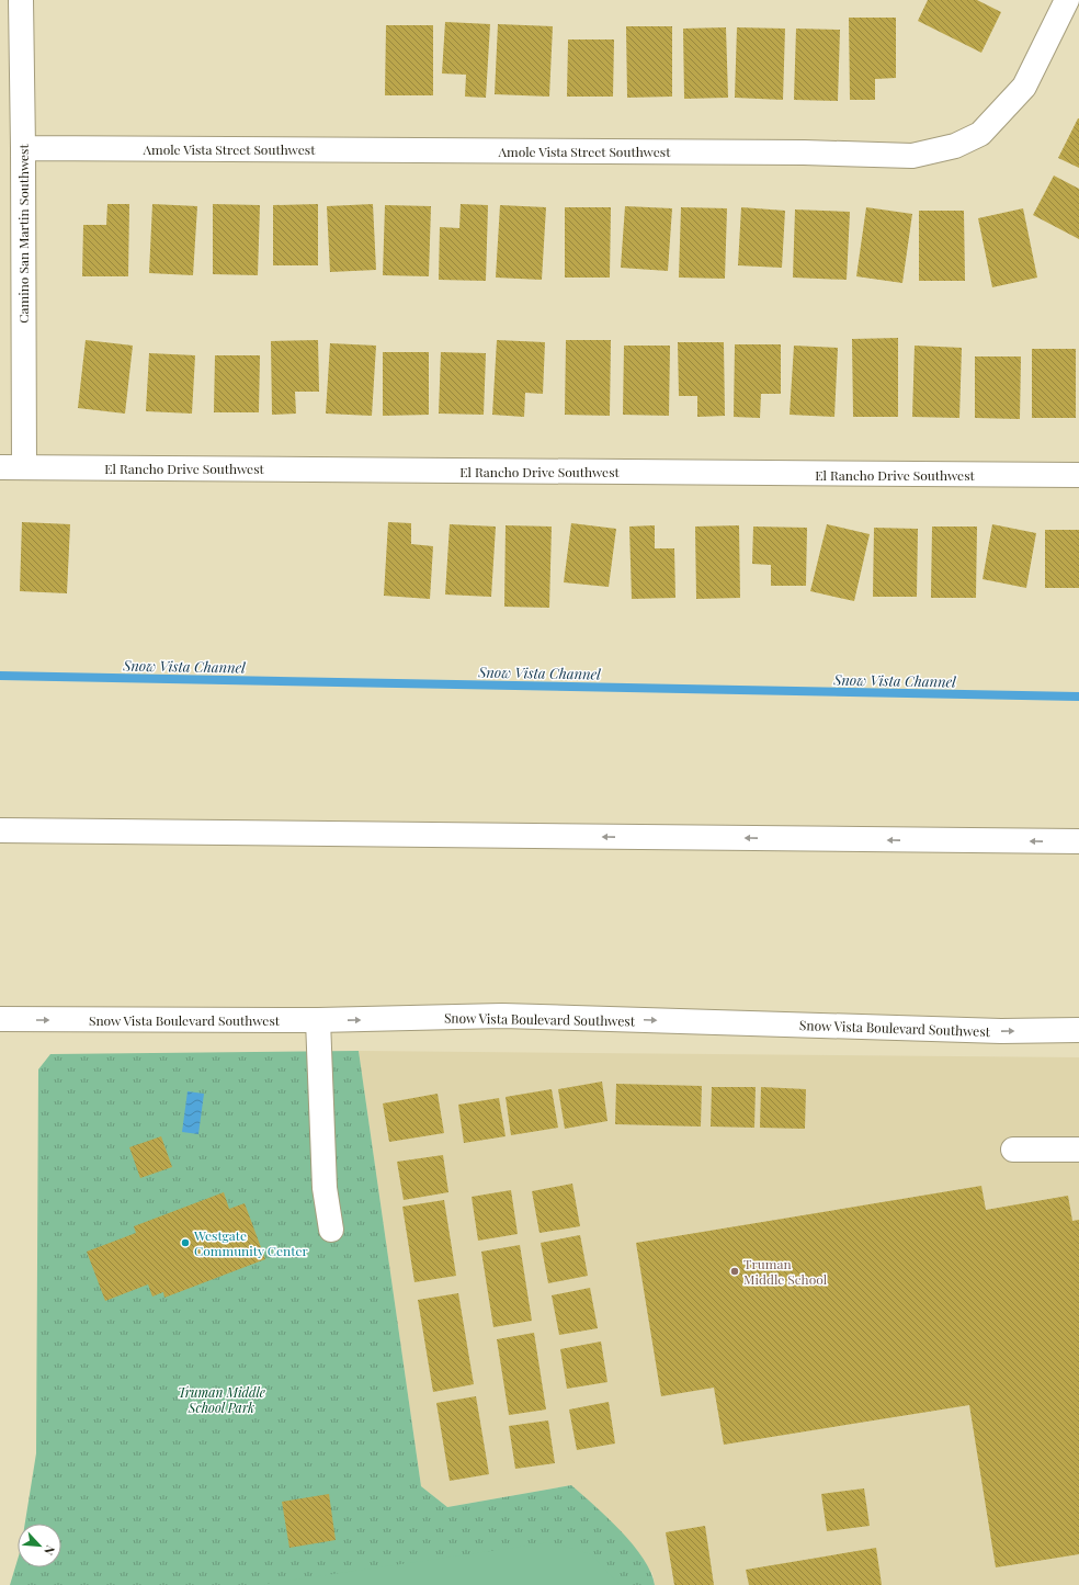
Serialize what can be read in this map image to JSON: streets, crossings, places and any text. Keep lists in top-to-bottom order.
{
  "streets": {
    "street": [
      "Amole Vista Street Southwest",
      "Camino San Martin Southwest",
      "El Rancho Drive Southwest",
      "Snow Vista Boulevard Southwest"
    ]
  },
  "crossings": [
    ["Amole Vista Street Southwest", "Camino San Martin Southwest"],
    ["Camino San Martin Southwest", "El Rancho Drive Southwest"]
  ],
  "water": ["Snow Vista Channel"],
  "parks": ["Truman Middle School Park"],
  "places": ["Westgate Community Center", "Truman Middle School"],
  "north": "bottom right"
}
